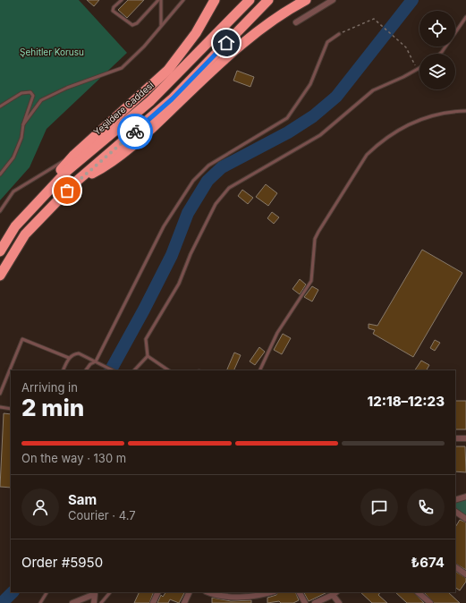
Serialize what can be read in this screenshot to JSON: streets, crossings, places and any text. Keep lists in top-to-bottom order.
{
  "streets": {
    "highway": ["Yeşildere Caddesi"]
  },
  "parks": ["Şehitler Korusu"],
  "page": {
    "heading": ["2 min", "Arriving in", "12:18–12:23"],
    "panel": [
      "Sam",
      "Courier · 4.7",
      "Order #5950",
      "₺674"
    ],
    "bar": "On the way · 130 m"
  }
}
